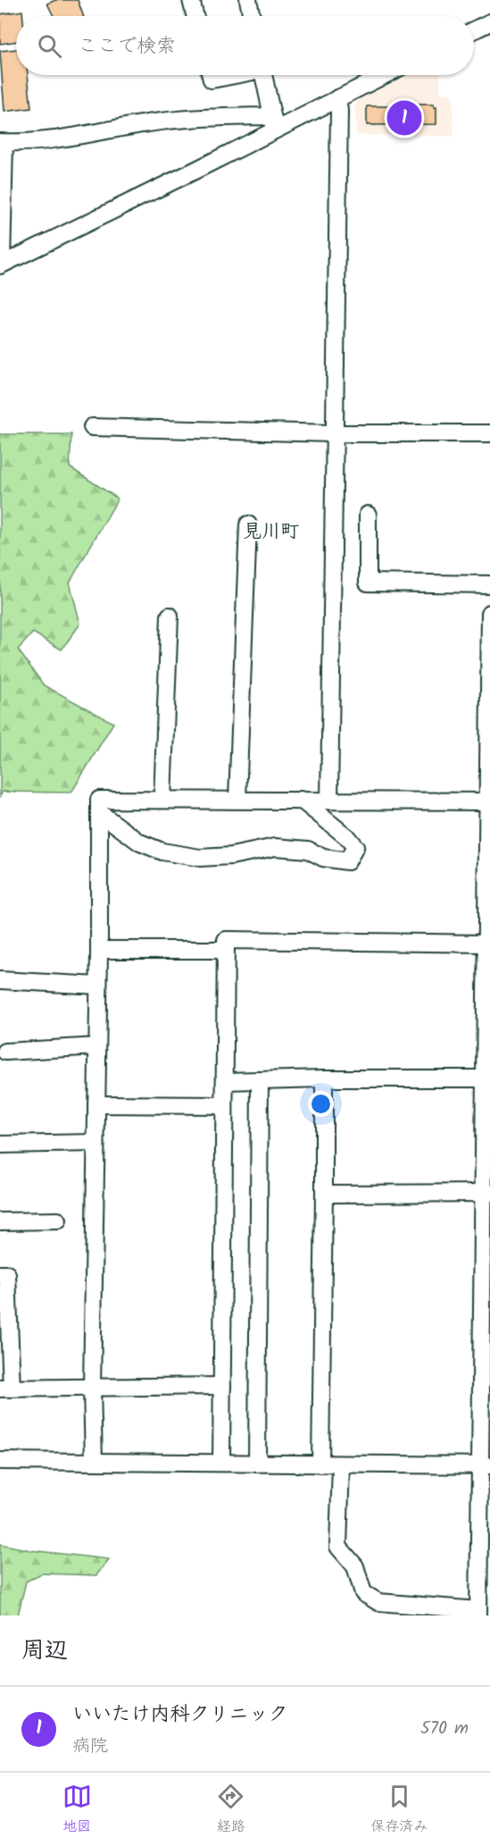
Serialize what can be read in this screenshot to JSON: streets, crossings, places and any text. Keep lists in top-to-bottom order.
{
  "districts": ["見川町"],
  "page": {
    "search": "ここで検索",
    "pins": "1",
    "heading": "周辺",
    "list": [
      {
        "mark": "1",
        "name": "いいたけ内科クリニック",
        "note": "病院",
        "value": "570 m"
      }
    ],
    "nav": ["地図", "経路", "保存済み"]
  }
}
